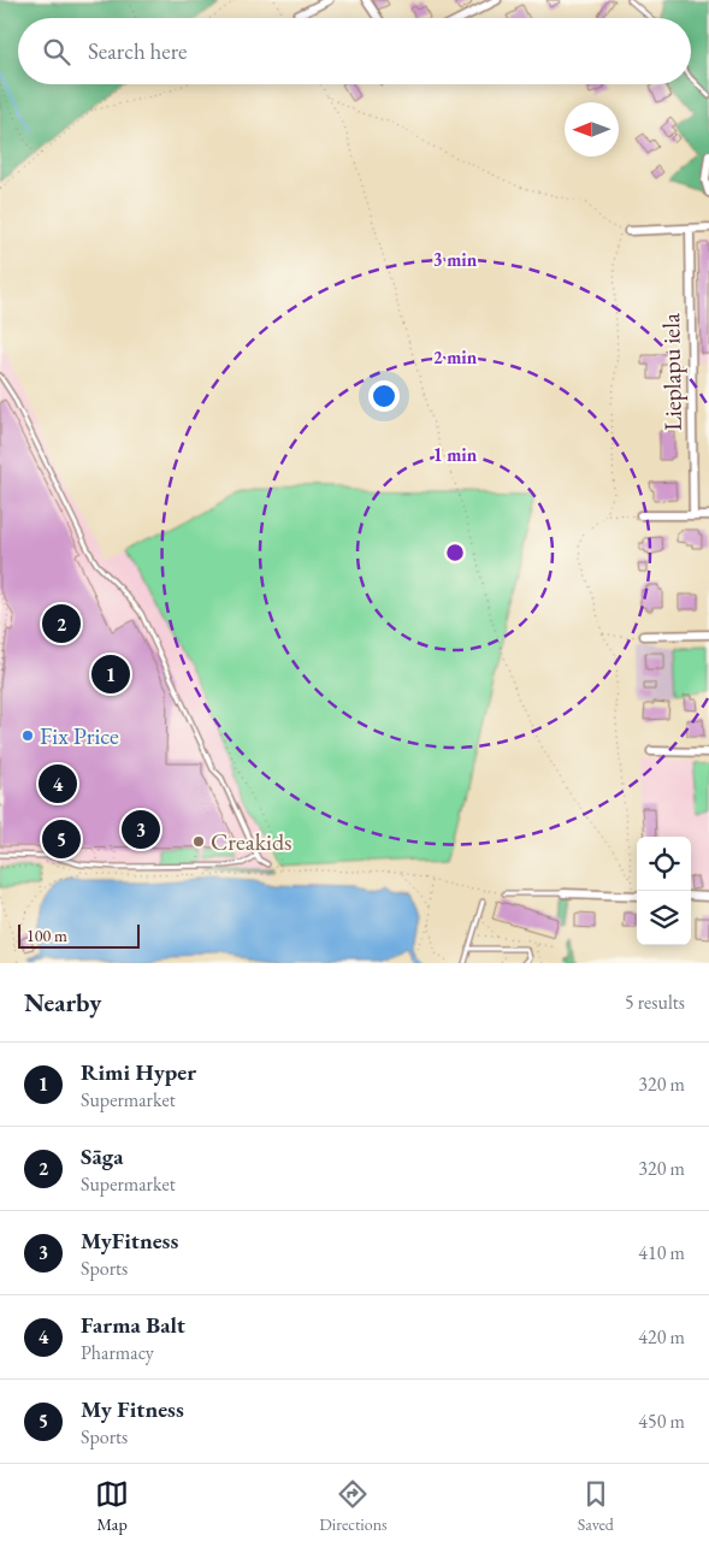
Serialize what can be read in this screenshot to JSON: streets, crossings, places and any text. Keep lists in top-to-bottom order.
{
  "streets": {
    "street": ["Lieplapu iela"]
  },
  "places": ["Fix Price", "Creakids"],
  "scale_bar": "100 m",
  "north": "left",
  "page": {
    "search": "Search here",
    "pins": [
      "2",
      "1",
      "4",
      "3",
      "5"
    ],
    "scale": "100 m",
    "heading": ["Nearby", "5 results"],
    "list": [
      {
        "mark": "1",
        "name": "Rimi Hyper",
        "note": "Supermarket",
        "value": "320 m"
      },
      {
        "mark": "2",
        "name": "Sāga",
        "note": "Supermarket",
        "value": "320 m"
      },
      {
        "mark": "3",
        "name": "MyFitness",
        "note": "Sports",
        "value": "410 m"
      },
      {
        "mark": "4",
        "name": "Farma Balt",
        "note": "Pharmacy",
        "value": "420 m"
      },
      {
        "mark": "5",
        "name": "My Fitness",
        "note": "Sports",
        "value": "450 m"
      }
    ],
    "nav": ["Map", "Directions", "Saved"]
  },
  "rings": ["3 min", "2 min", "1 min"]
}
